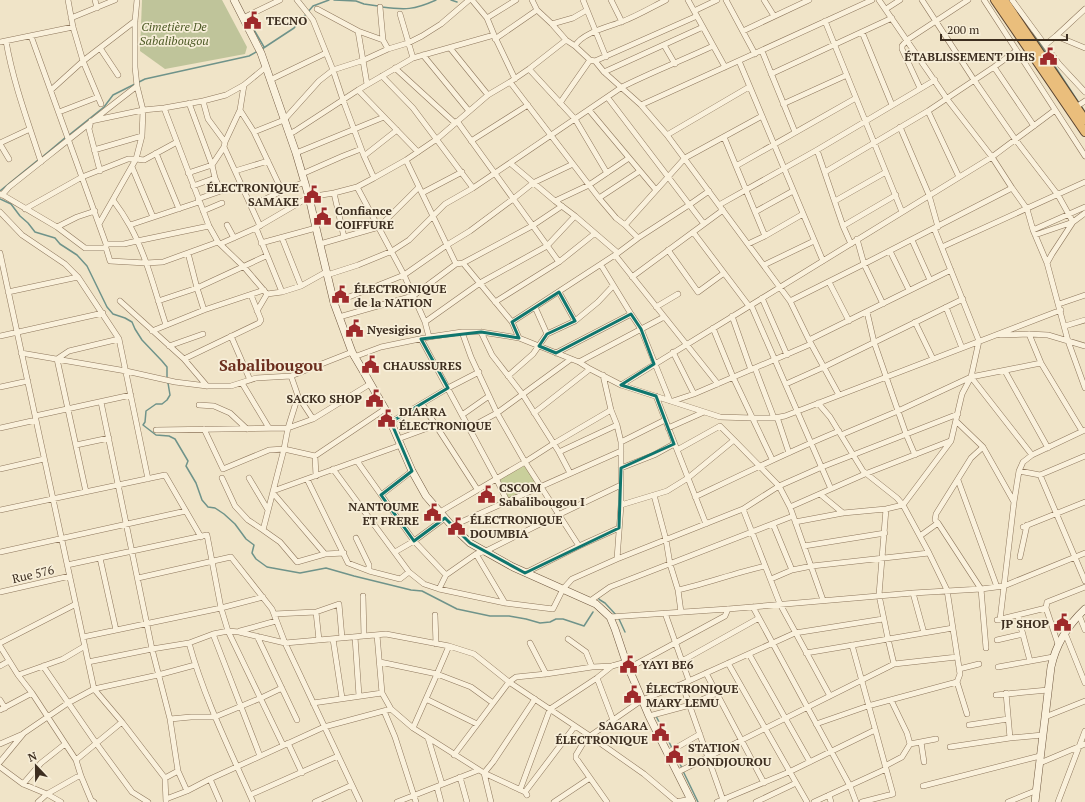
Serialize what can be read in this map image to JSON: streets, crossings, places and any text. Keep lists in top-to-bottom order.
{
  "streets": {
    "street": ["Rue 576"]
  },
  "districts": ["Sabalibougou"],
  "parks": ["Cimetière De Sabalibougou"],
  "places": {
    "public building": [
      "TECNO",
      "ÉTABLISSEMENT DIHS",
      "ÉLECTRONIQUE SAMAKE",
      "Confiance COIFFURE",
      "ÉLECTRONIQUE de la NATION",
      "Nyesigiso",
      "CHAUSSURES",
      "SACKO SHOP",
      "DIARRA ÉLECTRONIQUE",
      "CSCOM Sabalibougou I",
      "NANTOUME ET FRERE",
      "ÉLECTRONIQUE DOUMBIA",
      "JP SHOP",
      "YAYI BE6",
      "ÉLECTRONIQUE MARY LEMU",
      "SAGARA ÉLECTRONIQUE",
      "STATION DONDJOUROU"
    ]
  },
  "scale_bar": "200 m",
  "north": "top"
}
